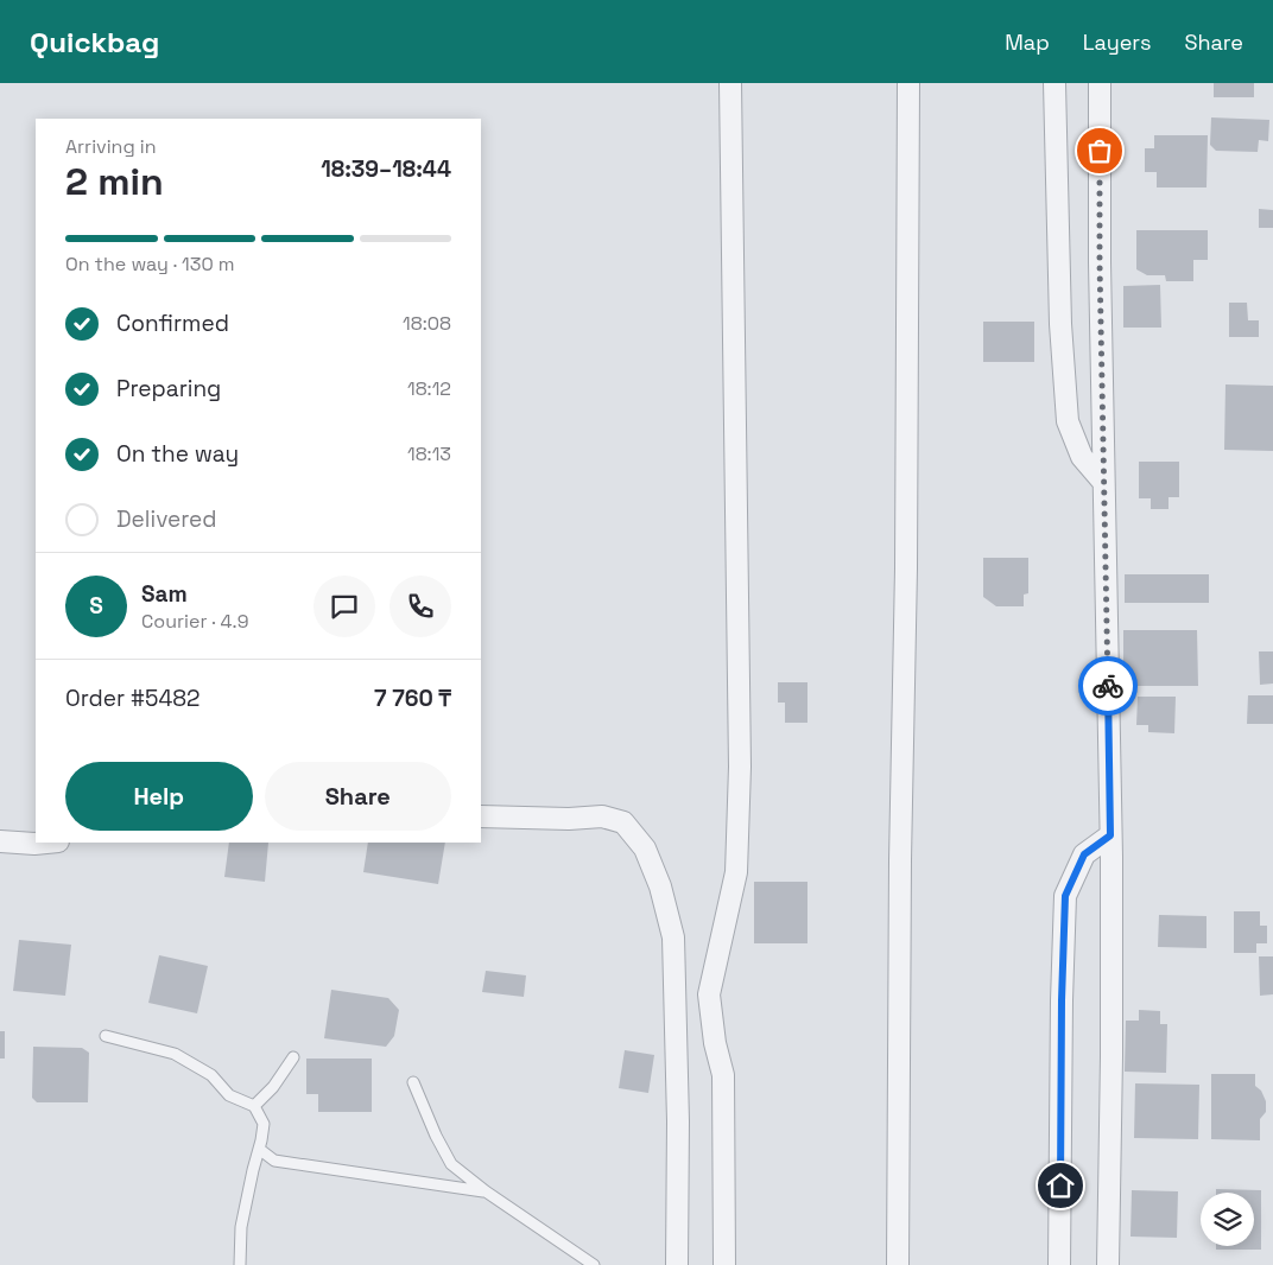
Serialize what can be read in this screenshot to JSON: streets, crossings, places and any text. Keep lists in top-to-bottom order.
{
  "page": {
    "header": "Quickbag",
    "nav": ["Map", "Layers", "Share"],
    "heading": ["2 min", "Arriving in", "18:39–18:44"],
    "panel": [
      "Sam",
      "Courier · 4.9",
      "Order #5482",
      "7 760 ₸"
    ],
    "bar": "On the way · 130 m",
    "list": [
      ["Confirmed", "18:08"],
      ["Preparing", "18:12"],
      ["On the way", "18:13"],
      "Delivered"
    ],
    "round": "S",
    "buttons": ["Help", "Share"]
  }
}
